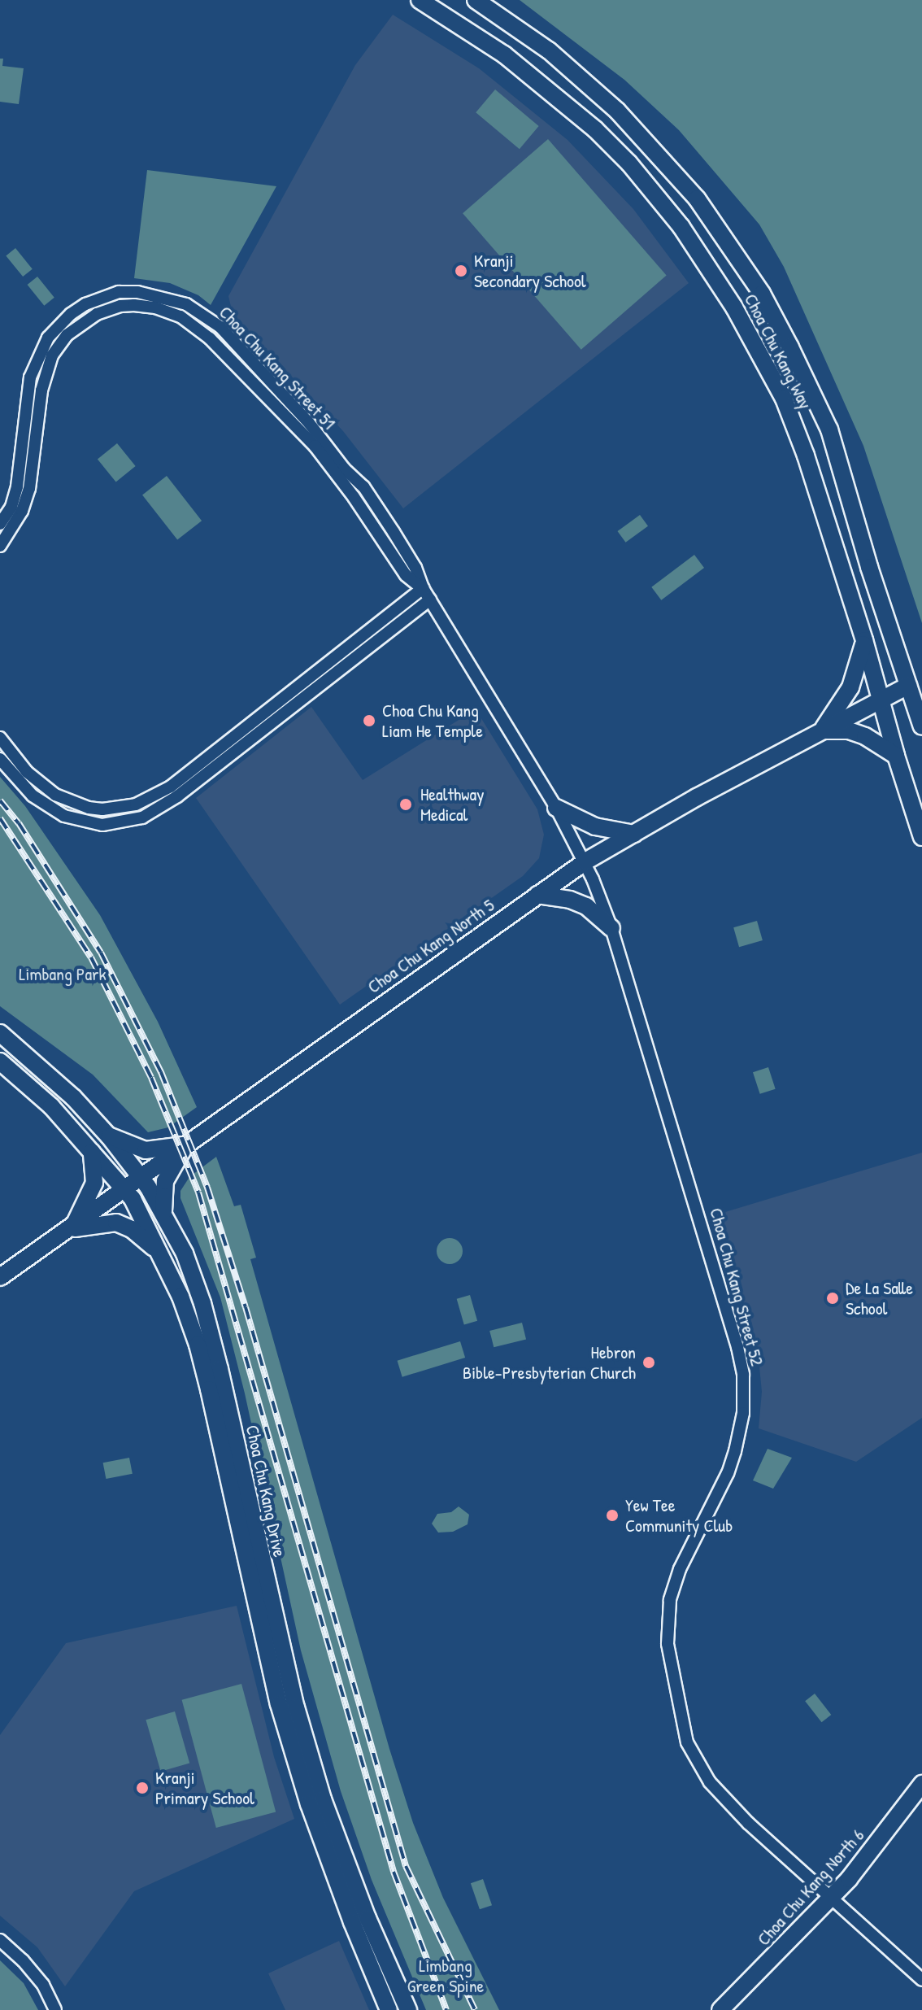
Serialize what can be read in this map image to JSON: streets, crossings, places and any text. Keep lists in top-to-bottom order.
{
  "streets": {
    "main road": [
      "Choa Chu Kang Way",
      "Choa Chu Kang North 5",
      "Choa Chu Kang Drive",
      "Choa Chu Kang North 6"
    ],
    "street": ["Choa Chu Kang Street 51", "Choa Chu Kang Street 52"]
  },
  "crossings": [
    ["Choa Chu Kang Way", "Choa Chu Kang North 5"],
    ["Choa Chu Kang Street 51", "Choa Chu Kang North 5"],
    ["Choa Chu Kang Street 51", "Choa Chu Kang Street 52"],
    ["Choa Chu Kang North 5", "Choa Chu Kang Street 52"],
    ["Choa Chu Kang North 5", "Choa Chu Kang Drive"],
    ["Choa Chu Kang Street 52", "Choa Chu Kang North 6"]
  ],
  "parks": ["Limbang Park", "Limbang Green Spine"],
  "places": [
    "Kranji Secondary School",
    "Choa Chu Kang Liam He Temple",
    "Healthway Medical",
    "De La Salle School",
    "Hebron Bible-Presbyterian Church",
    "Yew Tee Community Club",
    "Kranji Primary School"
  ]
}
